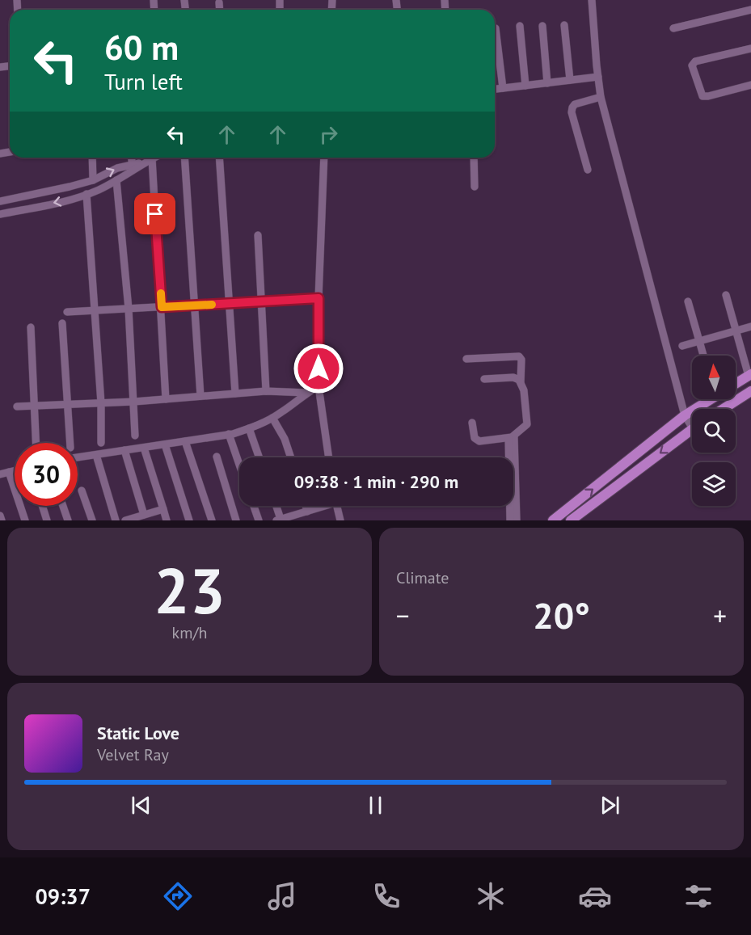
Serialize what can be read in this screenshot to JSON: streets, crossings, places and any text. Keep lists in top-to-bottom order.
{
  "north": "top",
  "page": {
    "turn": ["60 m", "Turn left"],
    "limit": "30",
    "trip": "09:38 · 1 min · 290 m",
    "tile": [
      ["23", "km/h"],
      "Climate"
    ],
    "heat": ["−", "20°", "+"],
    "song": ["Static Love", "Velvet Ray"],
    "tabs": "09:37"
  }
}
